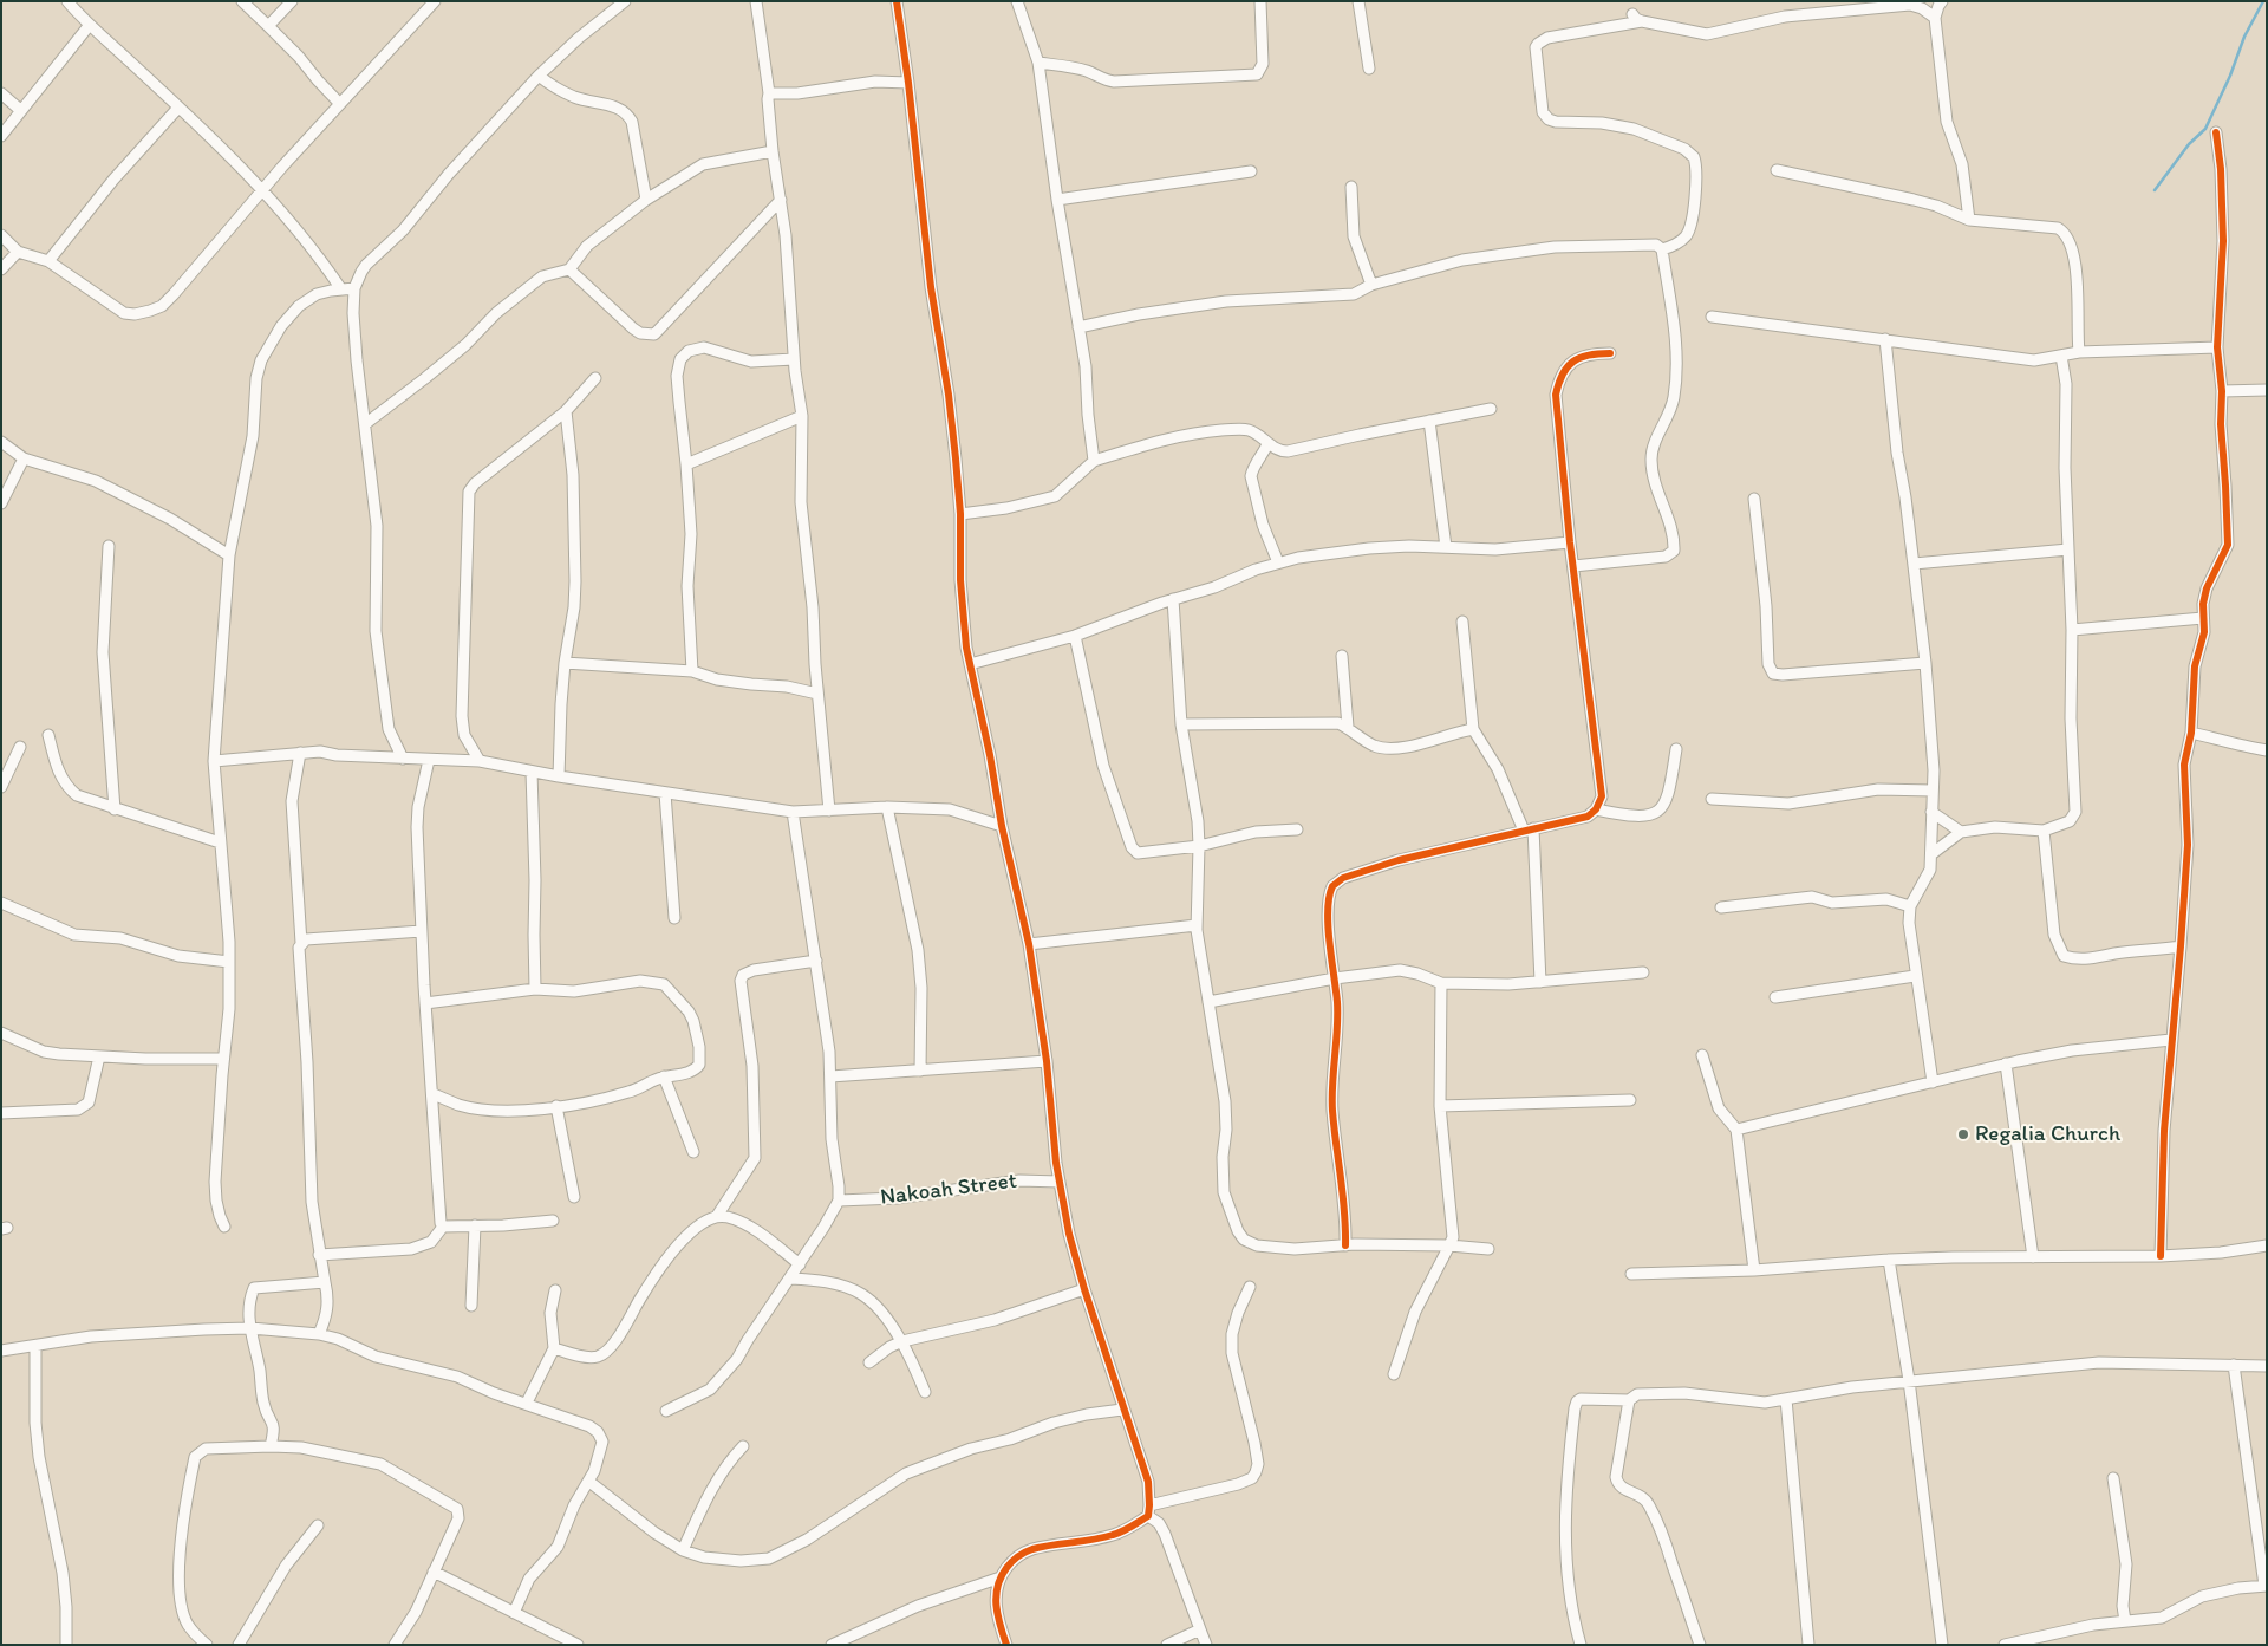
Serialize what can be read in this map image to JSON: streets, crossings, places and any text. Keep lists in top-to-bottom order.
{
  "streets": {
    "street": ["Nakoah Street"]
  },
  "places": ["Regalia Church"]
}
